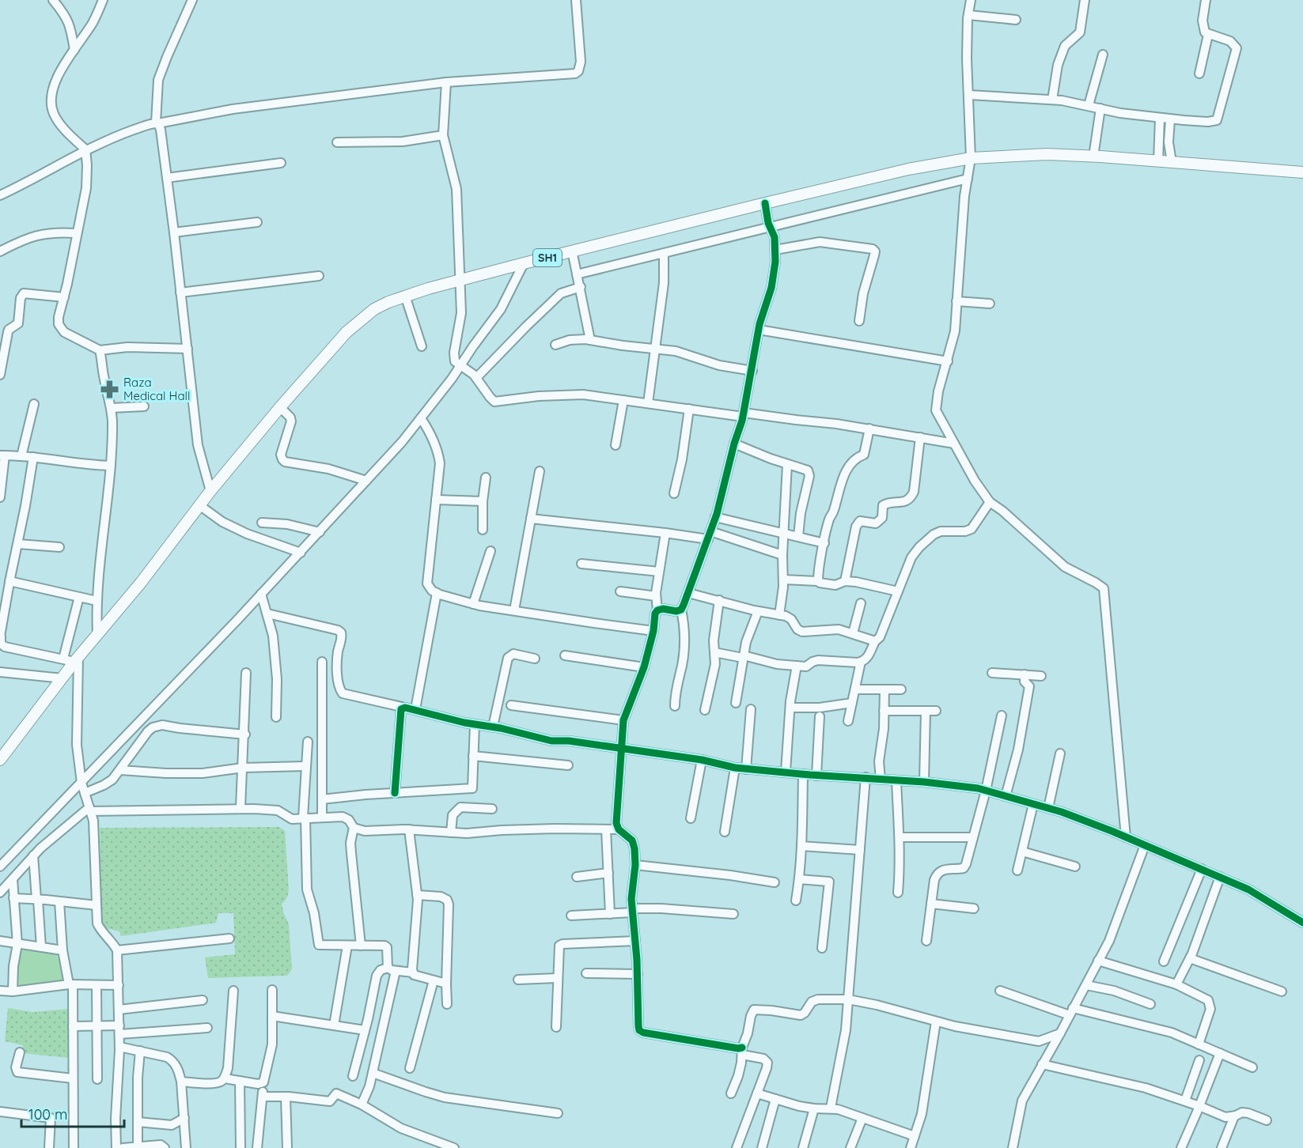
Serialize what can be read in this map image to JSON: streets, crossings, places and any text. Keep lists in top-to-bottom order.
{
  "streets": {
    "main road": ["SH1"]
  },
  "places": {
    "pharmacy": ["Raza Medical Hall"]
  },
  "scale_bar": "100 m"
}
